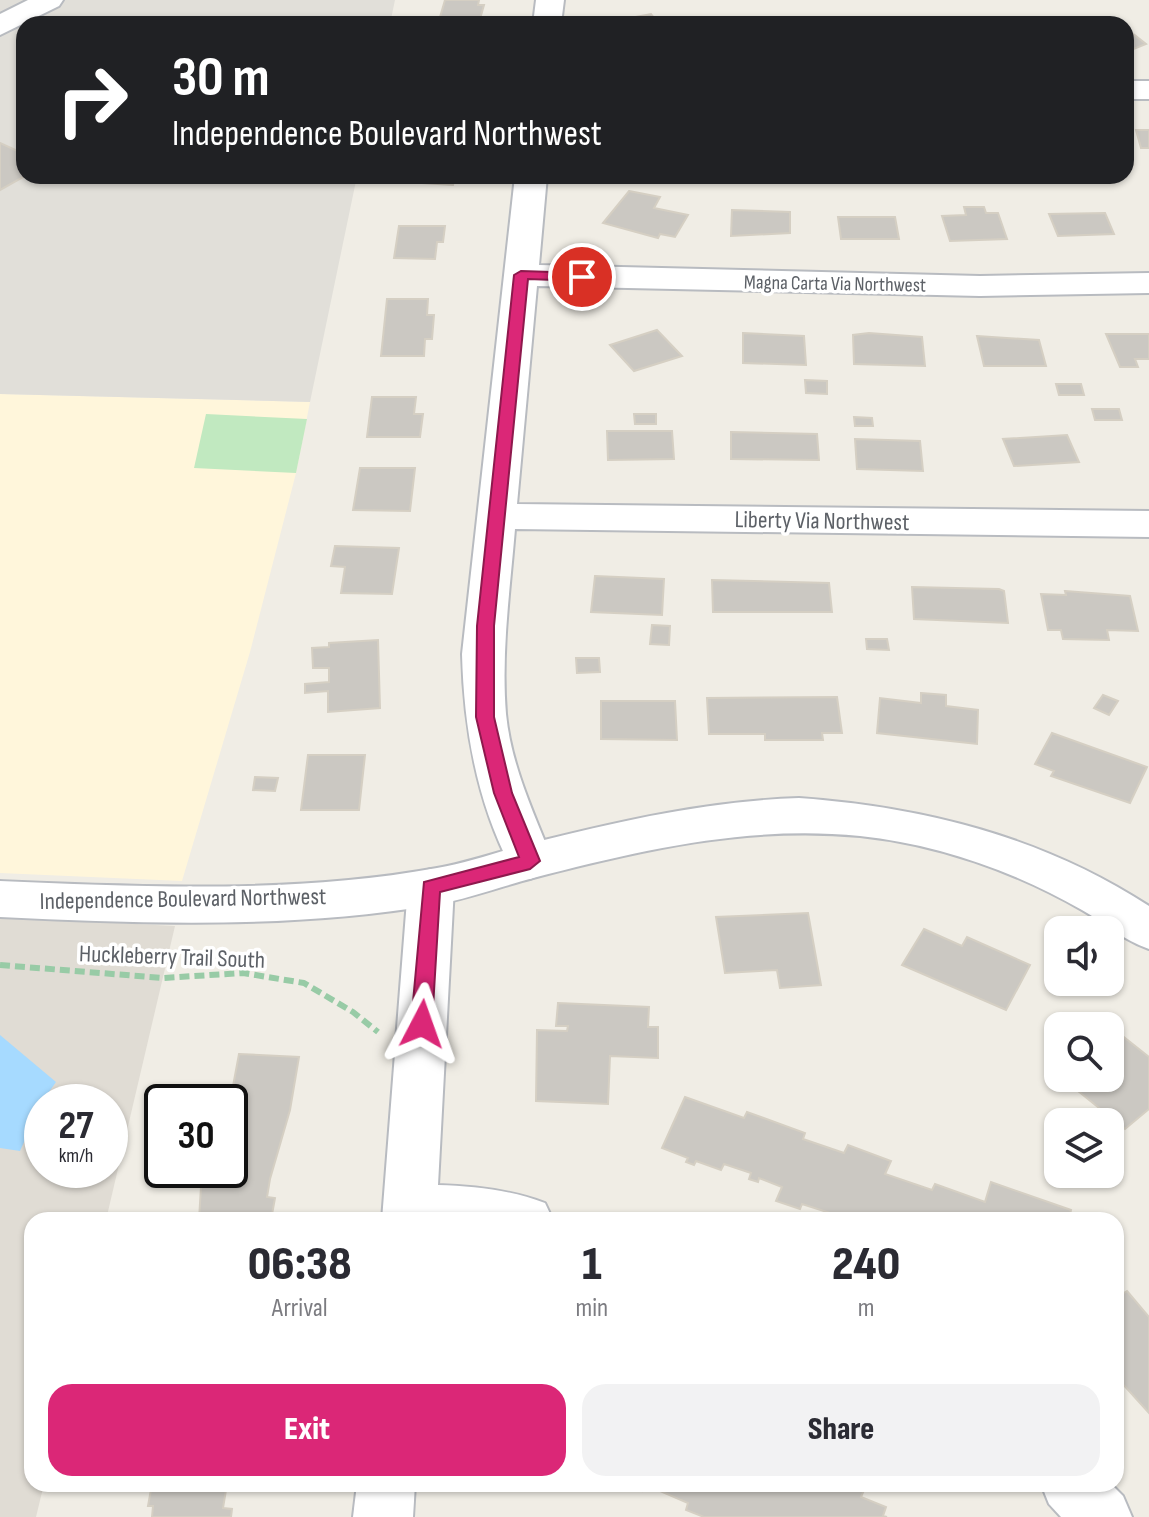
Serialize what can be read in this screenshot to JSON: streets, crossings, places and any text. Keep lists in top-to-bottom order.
{
  "streets": {
    "street": ["Magna Carta Via Northwest", "Liberty Via Northwest", "Independence Boulevard Northwest"],
    "path": ["Huckleberry Trail South"]
  },
  "page": {
    "turn": ["30 m", "Independence Boulevard Northwest"],
    "speed": "27 km/h",
    "limit": "30",
    "eta": [
      "06:38",
      "Arrival",
      "1",
      "min",
      "240",
      "m"
    ],
    "buttons": ["Exit", "Share"]
  }
}
